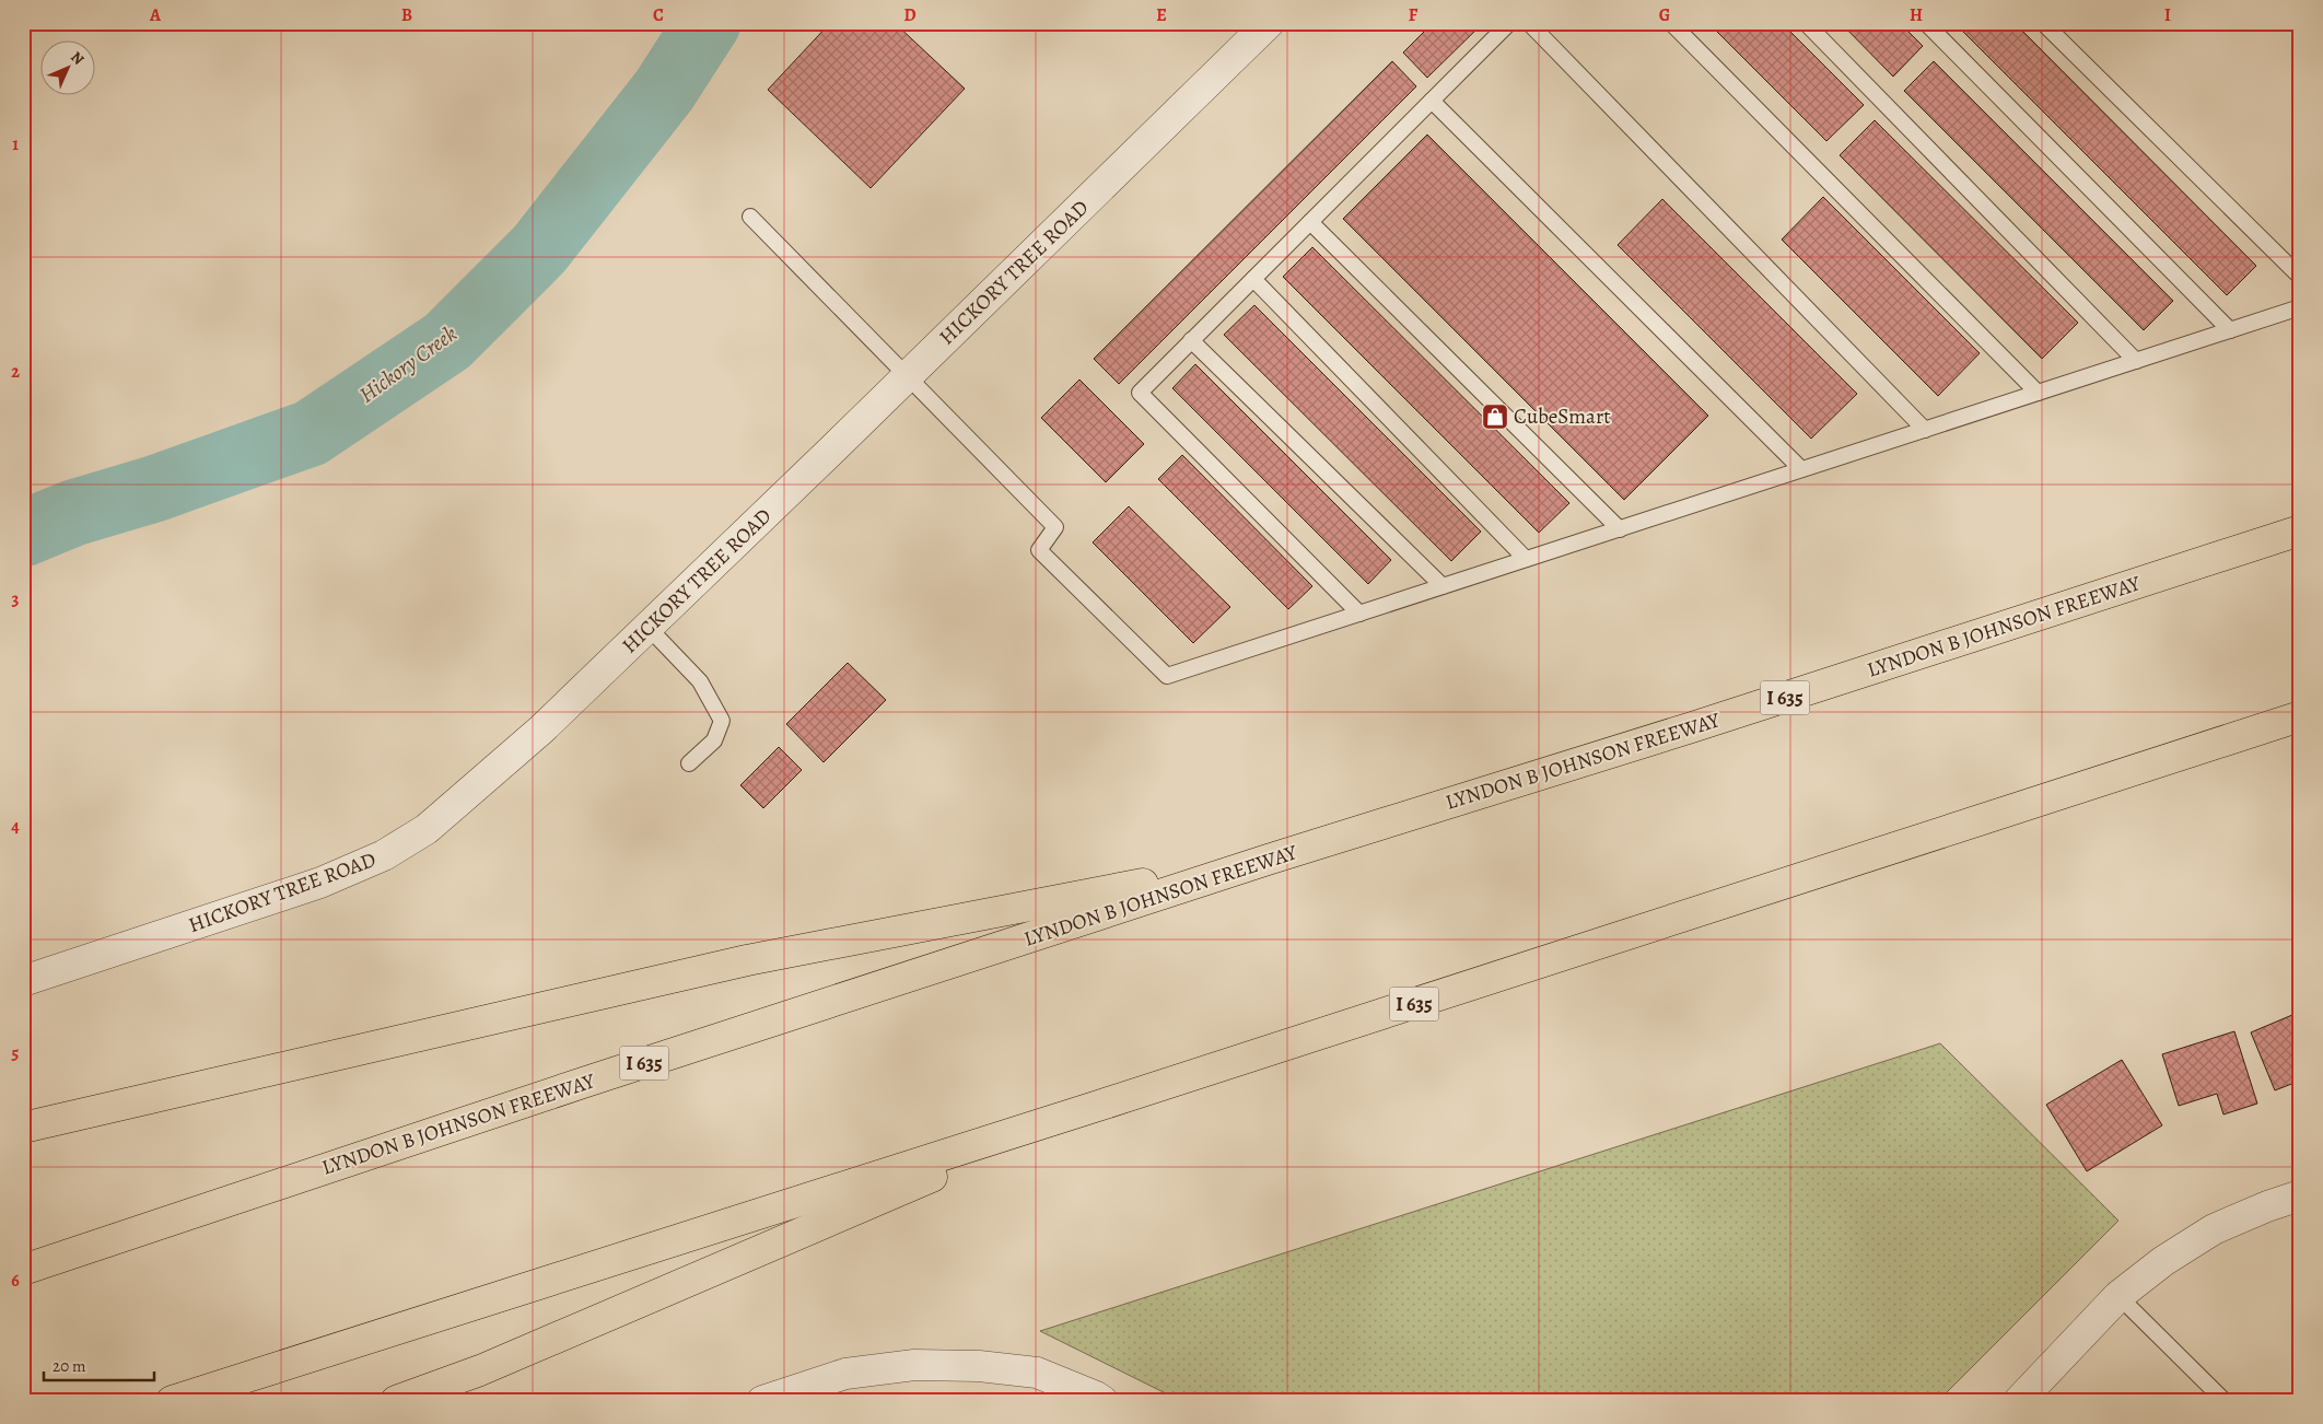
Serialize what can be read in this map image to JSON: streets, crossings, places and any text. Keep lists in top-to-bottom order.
{
  "streets": {
    "highway": ["LYNDON B JOHNSON FREEWAY", "I 635"],
    "street": ["HICKORY TREE ROAD"]
  },
  "water": ["Hickory Creek"],
  "places": {
    "shop": ["CubeSmart"]
  },
  "scale_bar": "20 m",
  "north": "top right",
  "grid": {
    "columns": [
      "A",
      "B",
      "C",
      "D",
      "E",
      "F",
      "G",
      "H",
      "I"
    ],
    "rows": [
      "1",
      "2",
      "3",
      "4",
      "5",
      "6"
    ]
  }
}
